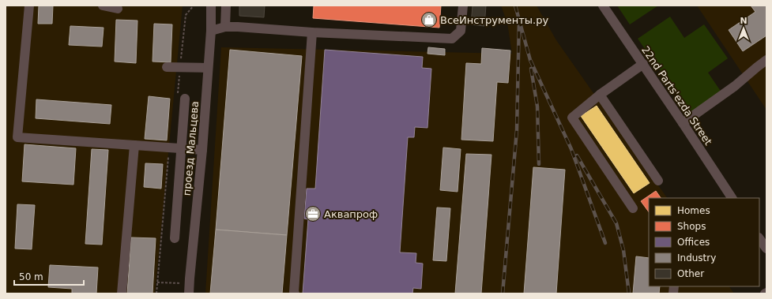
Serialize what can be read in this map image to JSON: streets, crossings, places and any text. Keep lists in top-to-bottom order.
{
  "streets": {
    "street": ["22nd Parts'ezda Street", "проезд Мальцева"]
  },
  "places": {
    "shop": ["ВсеИнструменты.ру"],
    "office": ["Аквапроф"]
  },
  "legend": [
    "Homes",
    "Shops",
    "Offices",
    "Industry",
    "Other"
  ],
  "scale_bar": "50 m",
  "north": "top"
}
